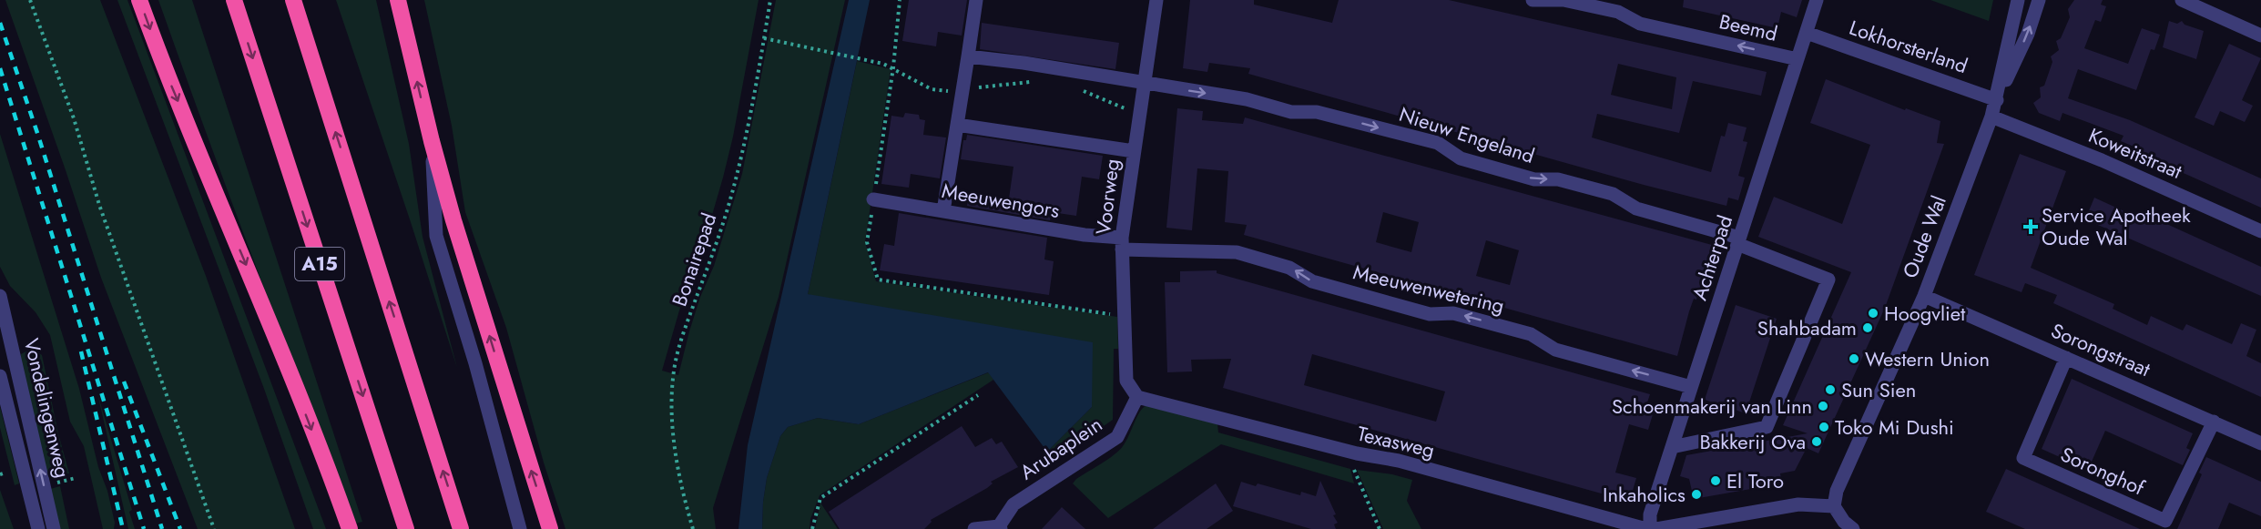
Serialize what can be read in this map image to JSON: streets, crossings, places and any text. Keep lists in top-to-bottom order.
{
  "streets": {
    "highway": ["A15"],
    "street": [
      "Beemd",
      "Lokhorsterland",
      "Nieuw Engeland",
      "Koweitstraat",
      "Voorweg",
      "Meeuwengors",
      "Oude Wal",
      "Achterpad",
      "Meeuwenwetering",
      "Sorongstraat",
      "Vondelingenweg",
      "Texasweg",
      "Arubaplein",
      "Soronghof"
    ],
    "path": ["Bonairepad"]
  },
  "crossings": [
    ["Beemd", "Achterpad"],
    ["Lokhorsterland", "Oude Wal"],
    ["Lokhorsterland", "Achterpad"],
    ["Nieuw Engeland", "Voorweg"],
    ["Nieuw Engeland", "Achterpad"],
    ["Koweitstraat", "Oude Wal"],
    ["Voorweg", "Meeuwengors"],
    ["Voorweg", "Meeuwenwetering"],
    ["Voorweg", "Texasweg"],
    ["Voorweg", "Arubaplein"],
    ["Meeuwengors", "Meeuwenwetering"],
    ["Oude Wal", "Sorongstraat"],
    ["Achterpad", "Meeuwenwetering"],
    ["Sorongstraat", "Soronghof"],
    ["Texasweg", "Arubaplein"]
  ],
  "one_way": ["Beemd", "Nieuw Engeland", "Meeuwenwetering"],
  "places": {
    "health": ["Service Apotheek Oude Wal"],
    "other": [
      "Hoogvliet",
      "Shahbadam",
      "Western Union",
      "Sun Sien",
      "Schoenmakerij van Linn",
      "Toko Mi Dushi",
      "Bakkerij Ova",
      "El Toro",
      "Inkaholics"
    ]
  }
}
